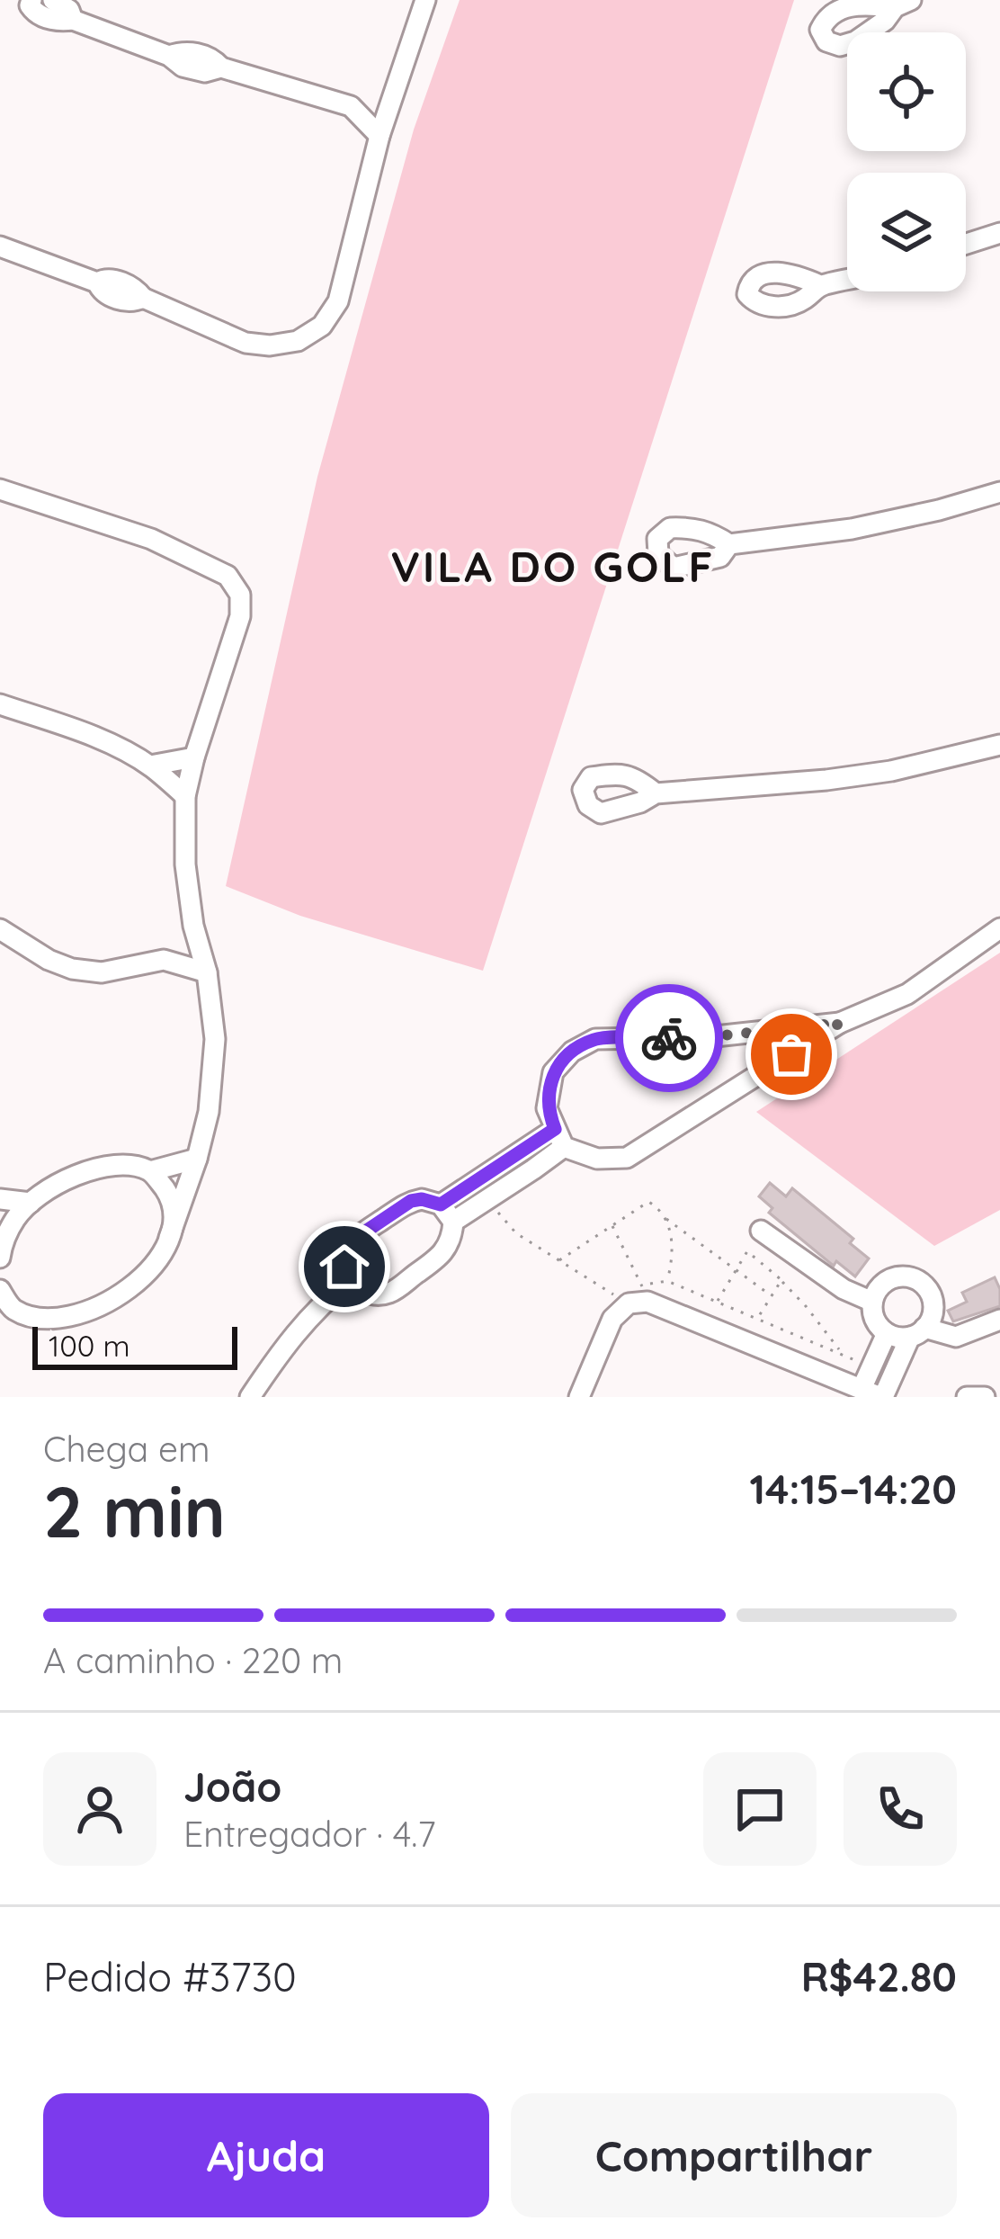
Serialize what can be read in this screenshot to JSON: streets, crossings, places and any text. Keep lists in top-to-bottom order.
{
  "districts": ["VILA DO GOLF"],
  "scale_bar": "100 m",
  "page": {
    "scale": "100 m",
    "heading": ["2 min", "Chega em", "14:15–14:20"],
    "panel": [
      "João",
      "Entregador · 4.7",
      "Pedido #3730",
      "R$42.80"
    ],
    "bar": "A caminho · 220 m",
    "buttons": ["Ajuda", "Compartilhar"]
  }
}
